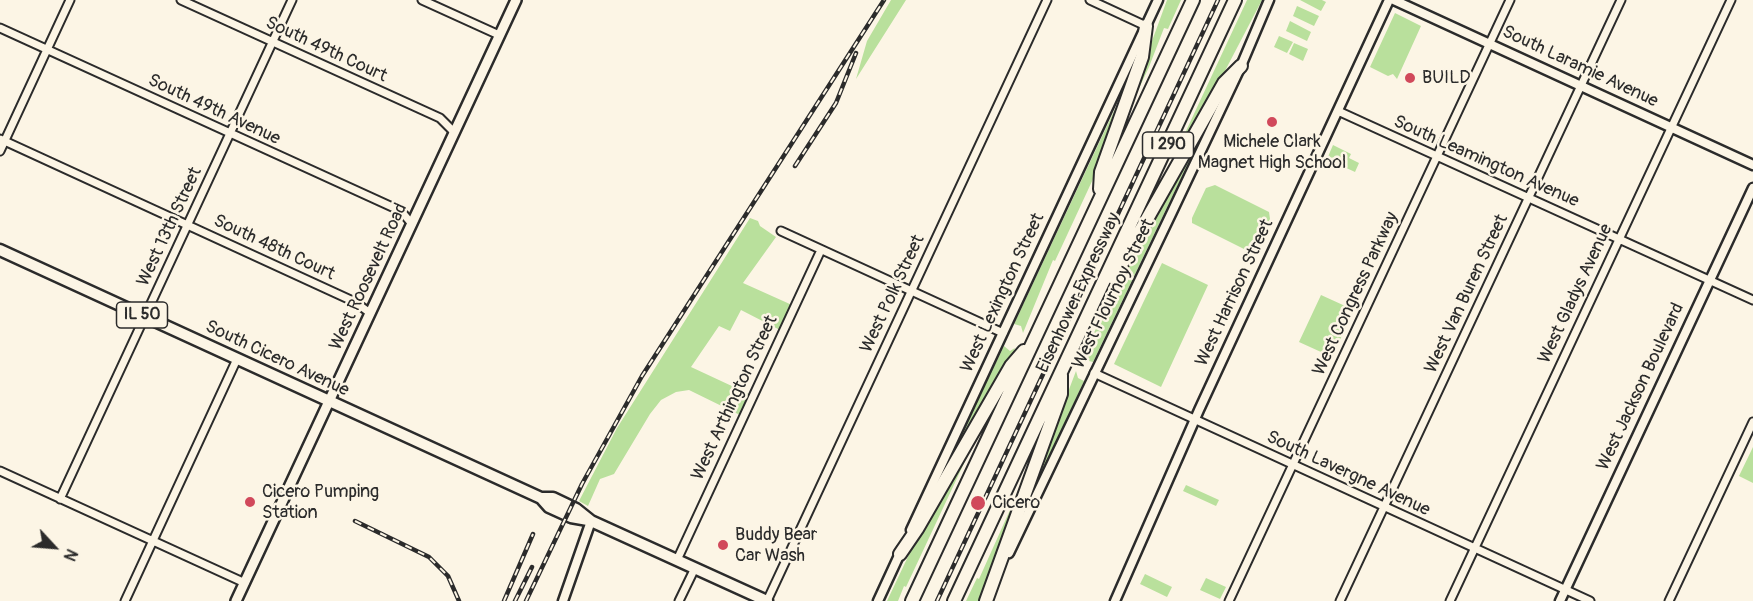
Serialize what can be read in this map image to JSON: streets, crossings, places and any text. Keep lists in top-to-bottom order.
{
  "streets": {
    "highway": ["I 290", "Eisenhower Expressway"],
    "main road": ["West Roosevelt Road", "IL 50", "South Cicero Avenue"],
    "street": [
      "South 49th Court",
      "South Laramie Avenue",
      "South 49th Avenue",
      "South Leamington Avenue",
      "West 13th Street",
      "South 48th Court",
      "West Lexington Street",
      "West Harrison Street",
      "West Polk Street",
      "West Flournoy Street",
      "West Congress Parkway",
      "West Van Buren Street",
      "West Gladys Avenue",
      "West Jackson Boulevard",
      "West Arthington Street",
      "South Lavergne Avenue"
    ]
  },
  "crossings": [
    ["South 49th Court", "West 13th Street"],
    ["South 49th Court", "West Roosevelt Road"],
    ["South Laramie Avenue", "West Congress Parkway"],
    ["South Laramie Avenue", "West Van Buren Street"],
    ["South Laramie Avenue", "West Gladys Avenue"],
    ["South 49th Avenue", "West 13th Street"],
    ["South 49th Avenue", "West Roosevelt Road"],
    ["South Leamington Avenue", "West Harrison Street"],
    ["South Leamington Avenue", "West Congress Parkway"],
    ["South Leamington Avenue", "West Van Buren Street"],
    ["South Leamington Avenue", "West Gladys Avenue"],
    ["South Leamington Avenue", "West Jackson Boulevard"],
    ["West 13th Street", "South 48th Court"],
    ["West 13th Street", "South Cicero Avenue"],
    ["South 48th Court", "West Roosevelt Road"],
    ["West Roosevelt Road", "South Cicero Avenue"],
    ["West Harrison Street", "South Lavergne Avenue"],
    ["West Polk Street", "South Cicero Avenue"],
    ["West Flournoy Street", "South Lavergne Avenue"],
    ["West Congress Parkway", "South Lavergne Avenue"],
    ["West Van Buren Street", "South Lavergne Avenue"],
    ["West Gladys Avenue", "South Lavergne Avenue"],
    ["South Cicero Avenue", "West Arthington Street"],
    ["West Jackson Boulevard", "South Lavergne Avenue"]
  ],
  "places": [
    "BUILD",
    "Michele Clark Magnet High School",
    "Cicero Pumping Station",
    "Cicero",
    "Buddy Bear Car Wash"
  ],
  "north": "bottom right"
}
